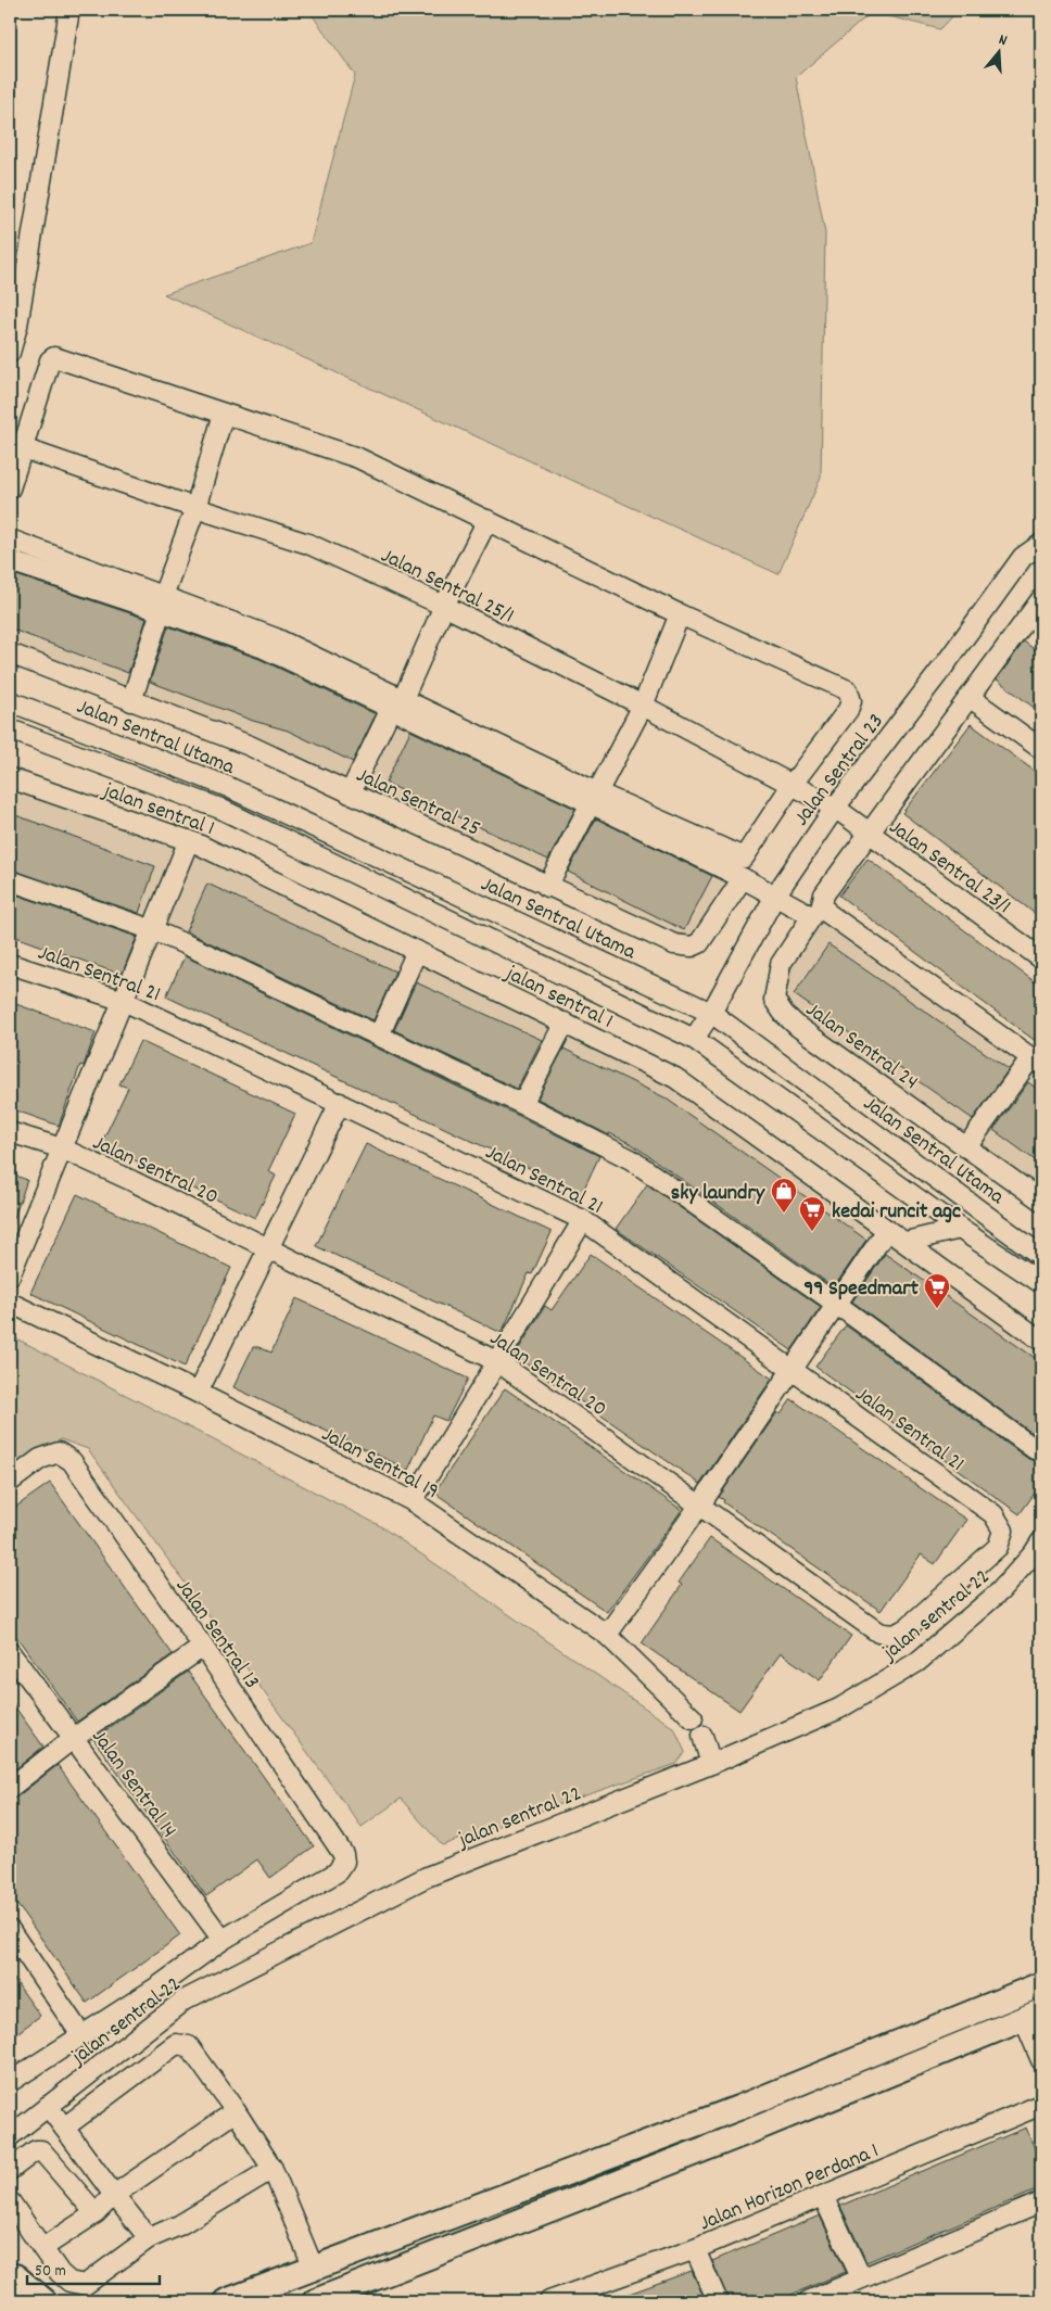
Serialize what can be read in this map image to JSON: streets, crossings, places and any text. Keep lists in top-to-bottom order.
{
  "streets": {
    "street": [
      "Jalan Sentral 25/1",
      "Jalan Sentral Utama",
      "Jalan Sentral 23",
      "Jalan Sentral 25",
      "jalan sentral 1",
      "Jalan Sentral 23/1",
      "Jalan Sentral 21",
      "Jalan Sentral 24",
      "Jalan Sentral 20",
      "Jalan Sentral 19",
      "jalan sentral 22",
      "Jalan Sentral 13",
      "Jalan Sentral 14",
      "Jalan Horizon Perdana 1"
    ]
  },
  "crossings": [
    ["Jalan Sentral 25/1", "Jalan Sentral 23"],
    ["Jalan Sentral 25/1", "Jalan Sentral 23/1"],
    ["Jalan Sentral Utama", "Jalan Sentral 23"],
    ["Jalan Sentral 23", "Jalan Sentral 23/1"],
    ["Jalan Sentral 21", "Jalan Sentral 20"],
    ["Jalan Sentral 13", "Jalan Sentral 14"]
  ],
  "places": {
    "shop": ["sky laundry"],
    "supermarket": ["kedai runcit agc", "99 Speedmart"]
  },
  "scale_bar": "50 m",
  "north": "top"
}
